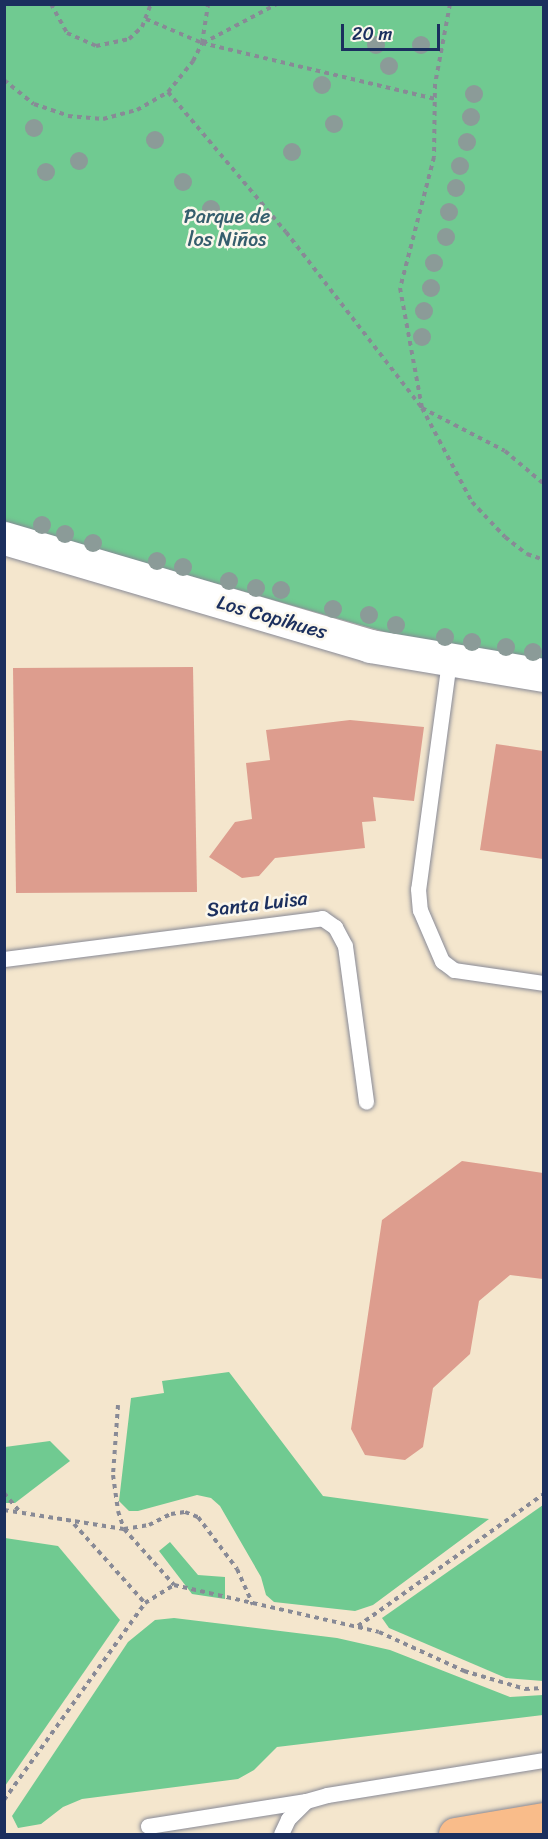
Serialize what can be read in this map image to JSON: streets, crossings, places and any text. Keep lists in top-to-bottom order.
{
  "streets": {
    "street": ["Los Copihues"],
    "lane": ["Santa Luisa"]
  },
  "parks": ["Parque de los Niños"],
  "scale_bar": "20 m"
}
